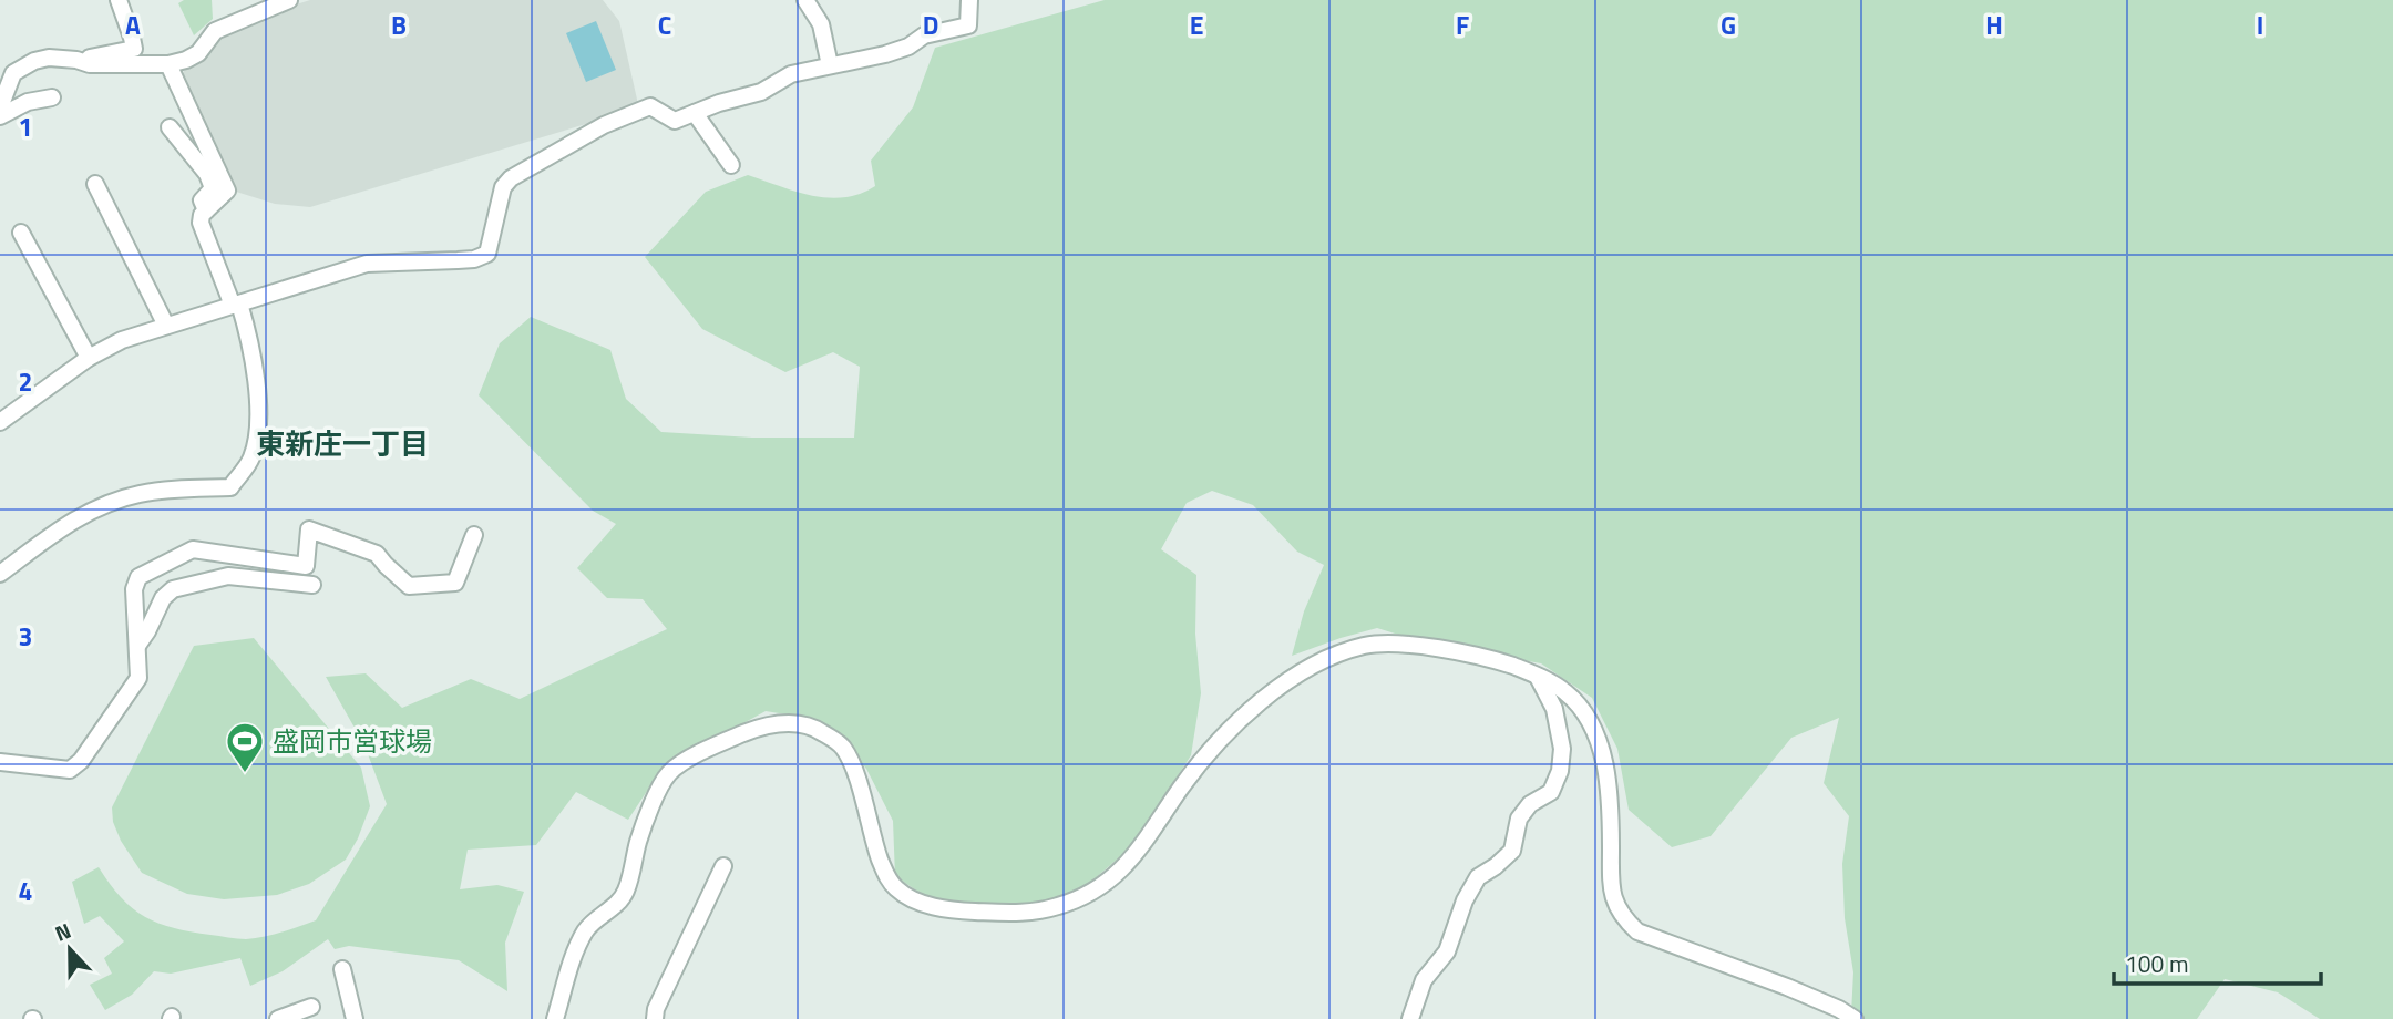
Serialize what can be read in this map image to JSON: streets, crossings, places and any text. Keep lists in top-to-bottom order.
{
  "districts": ["東新庄一丁目"],
  "places": {
    "sports": ["盛岡市営球場"]
  },
  "scale_bar": "100 m",
  "north": "top",
  "grid": {
    "columns": [
      "A",
      "B",
      "C",
      "D",
      "E",
      "F",
      "G",
      "H",
      "I"
    ],
    "rows": [
      "1",
      "2",
      "3",
      "4"
    ]
  }
}
